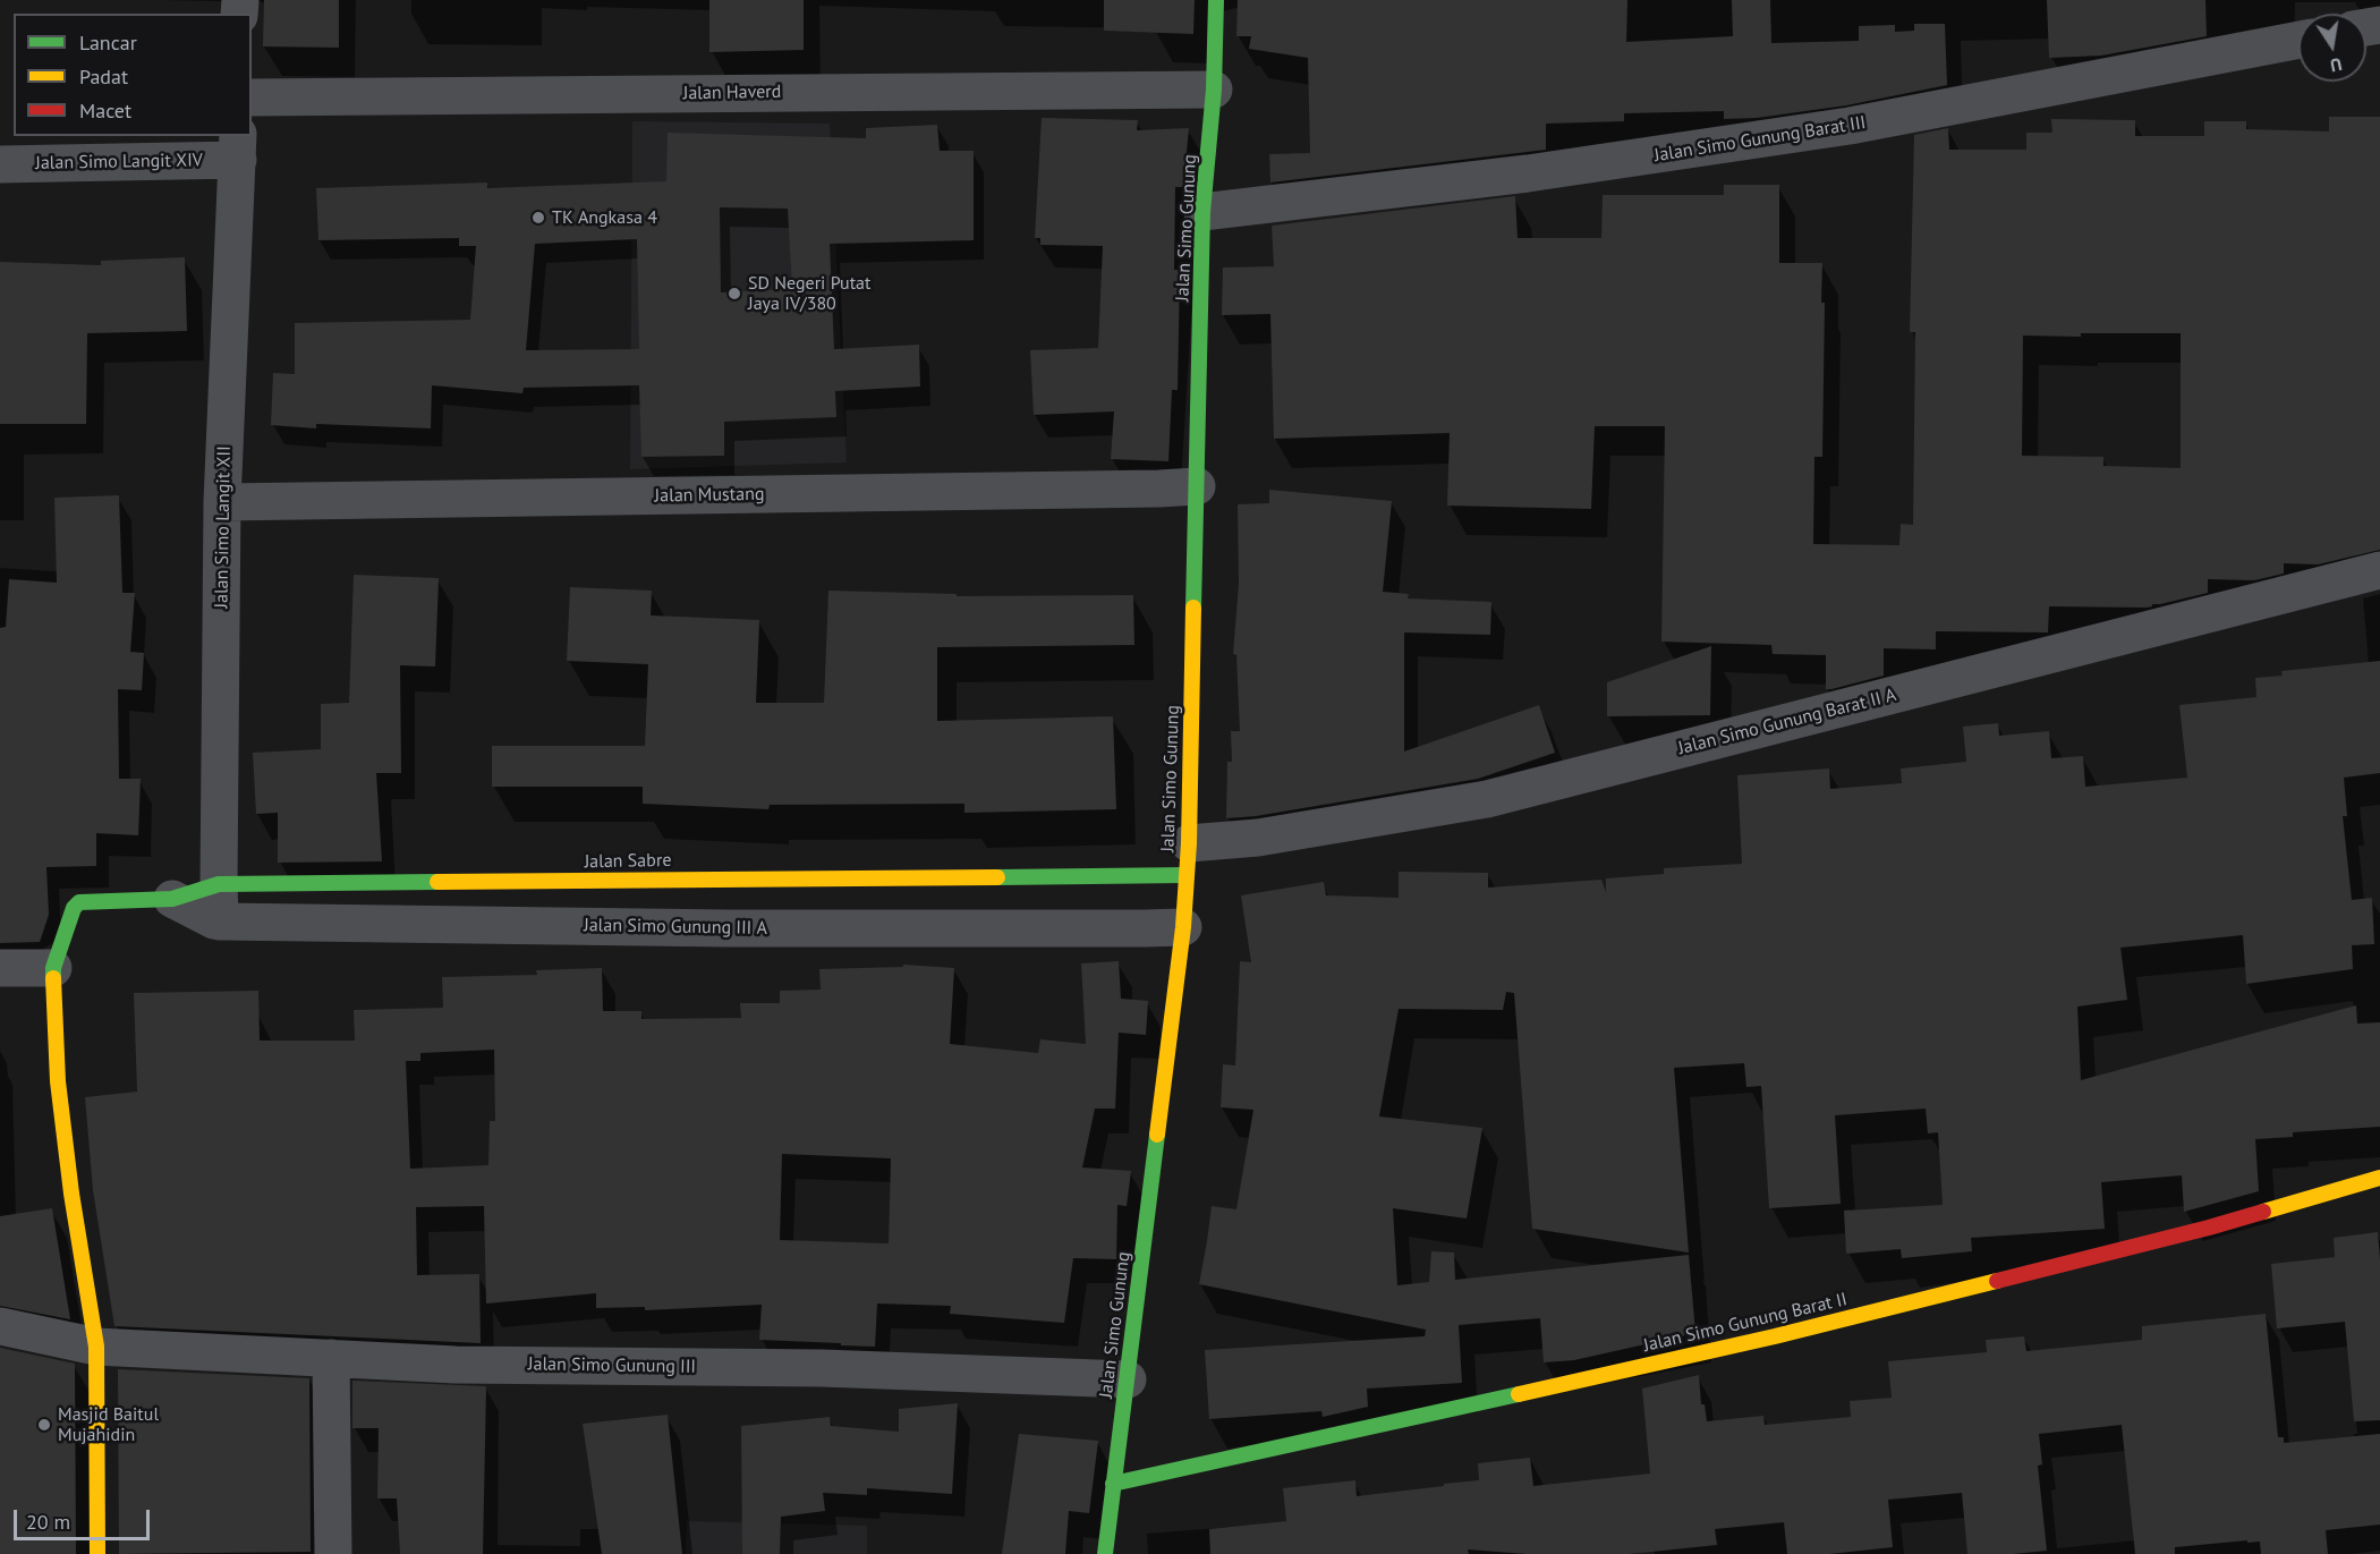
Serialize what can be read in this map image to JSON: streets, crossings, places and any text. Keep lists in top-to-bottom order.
{
  "streets": {
    "street": [
      "Jalan Haverd",
      "Jalan Simo Gunung Barat III",
      "Jalan Simo Langit XIV",
      "Jalan Simo Gunung",
      "Jalan Mustang",
      "Jalan Simo Langit XII",
      "Jalan Simo Gunung Barat II A",
      "Jalan Sabre",
      "Jalan Simo Gunung III A",
      "Jalan Simo Gunung Barat II",
      "Jalan Simo Gunung III"
    ]
  },
  "crossings": [
    ["Jalan Haverd", "Jalan Simo Gunung"],
    ["Jalan Simo Gunung Barat III", "Jalan Simo Gunung"],
    ["Jalan Simo Langit XIV", "Jalan Simo Langit XII"],
    ["Jalan Simo Gunung", "Jalan Mustang"],
    ["Jalan Simo Gunung", "Jalan Simo Gunung Barat II A"],
    ["Jalan Simo Gunung", "Jalan Sabre"],
    ["Jalan Simo Gunung", "Jalan Simo Gunung III A"],
    ["Jalan Simo Gunung", "Jalan Simo Gunung Barat II"],
    ["Jalan Simo Gunung", "Jalan Simo Gunung III"],
    ["Jalan Mustang", "Jalan Simo Langit XII"],
    ["Jalan Simo Langit XII", "Jalan Sabre"],
    ["Jalan Simo Langit XII", "Jalan Simo Gunung III A"],
    ["Jalan Simo Gunung Barat II A", "Jalan Sabre"],
    ["Jalan Sabre", "Jalan Simo Gunung III A"]
  ],
  "places": ["TK Angkasa 4", "SD Negeri Putat Jaya IV/380", "Masjid Baitul Mujahidin"],
  "legend": ["Lancar", "Padat", "Macet"],
  "scale_bar": "20 m",
  "north": "bottom"
}
